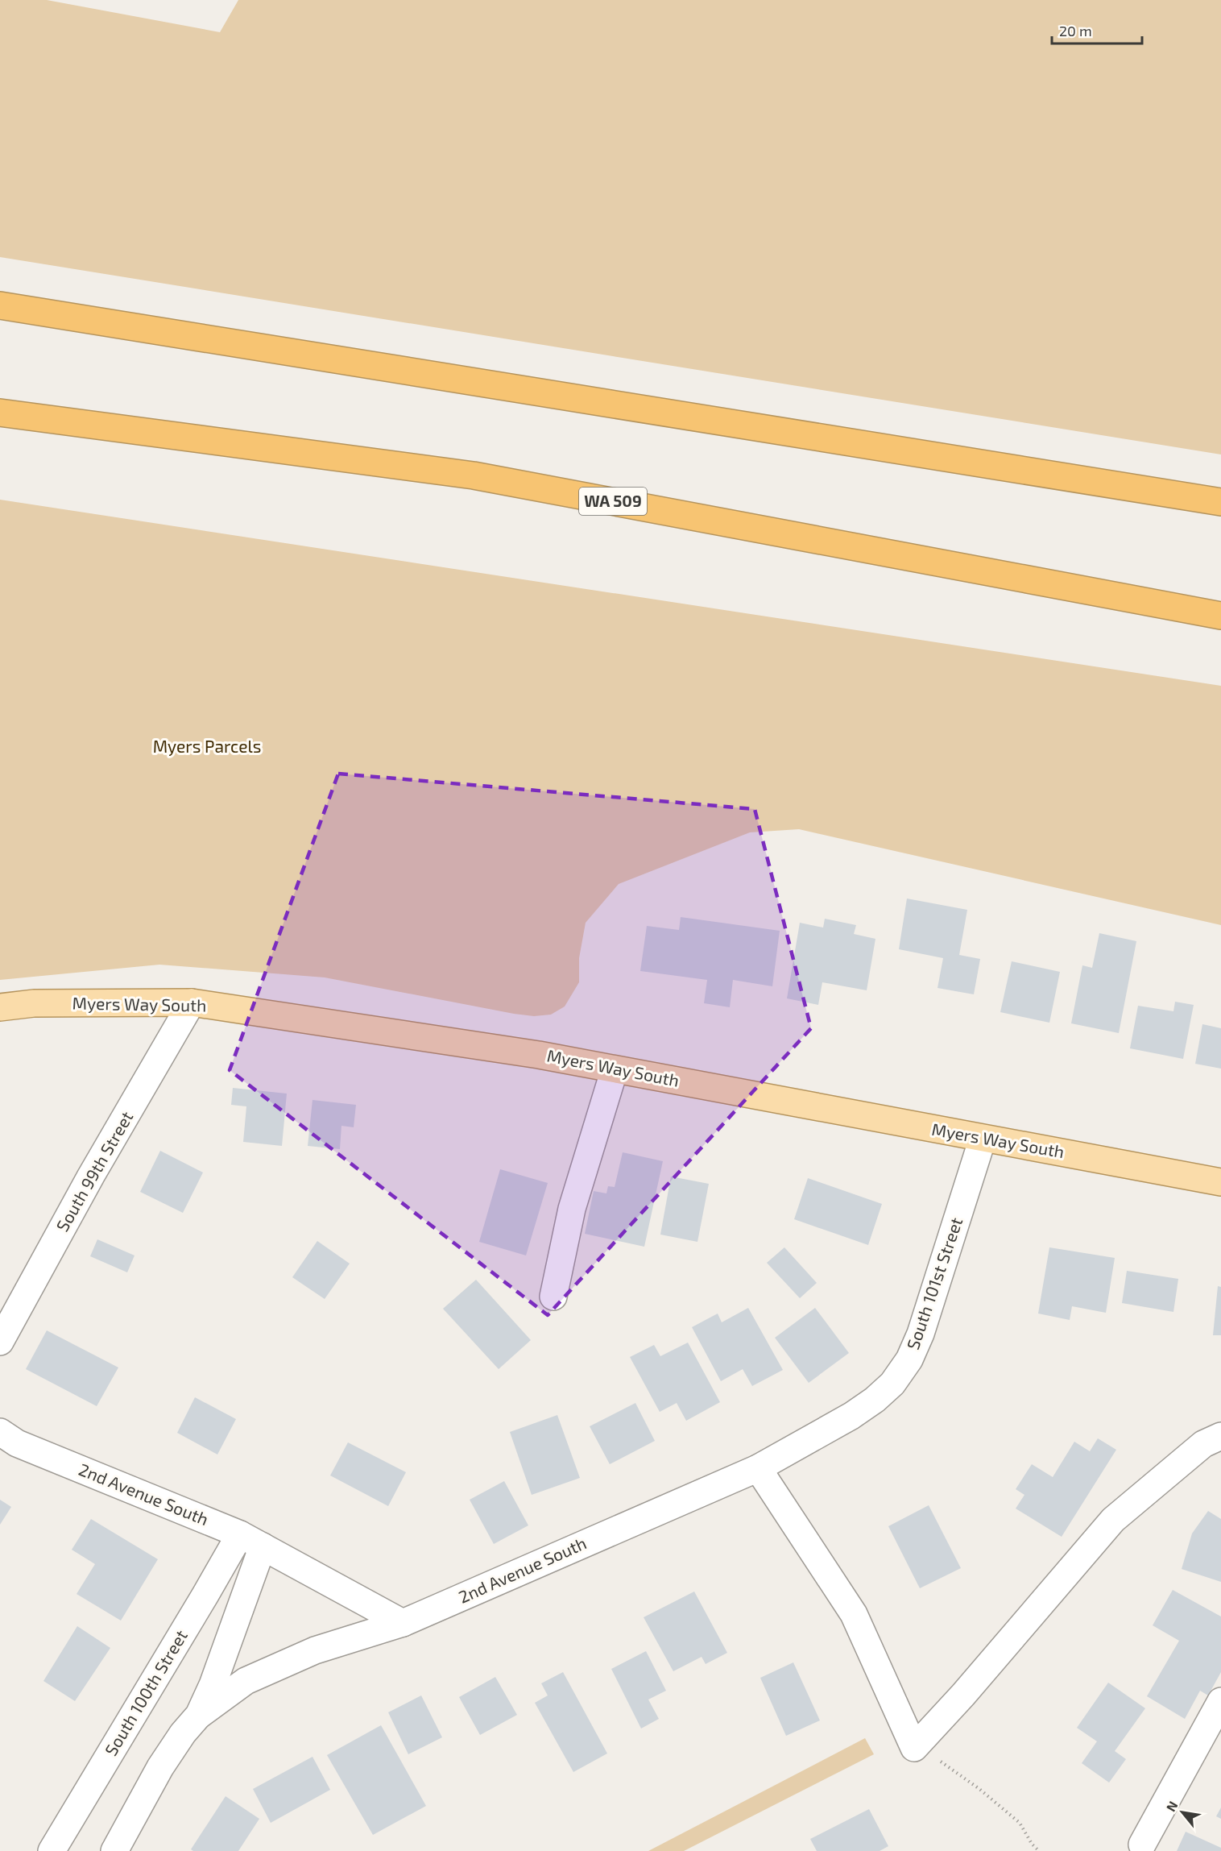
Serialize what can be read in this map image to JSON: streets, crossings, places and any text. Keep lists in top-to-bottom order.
{
  "streets": {
    "highway": ["WA 509"],
    "main road": ["Myers Way South"],
    "street": [
      "South 99th Street",
      "South 101st Street",
      "2nd Avenue South",
      "South 100th Street"
    ]
  },
  "crossings": [
    ["Myers Way South", "South 99th Street"],
    ["Myers Way South", "South 101st Street"],
    ["South 101st Street", "2nd Avenue South"],
    ["2nd Avenue South", "South 100th Street"]
  ],
  "parks": ["Myers Parcels"],
  "scale_bar": "20 m",
  "north": "top left"
}
